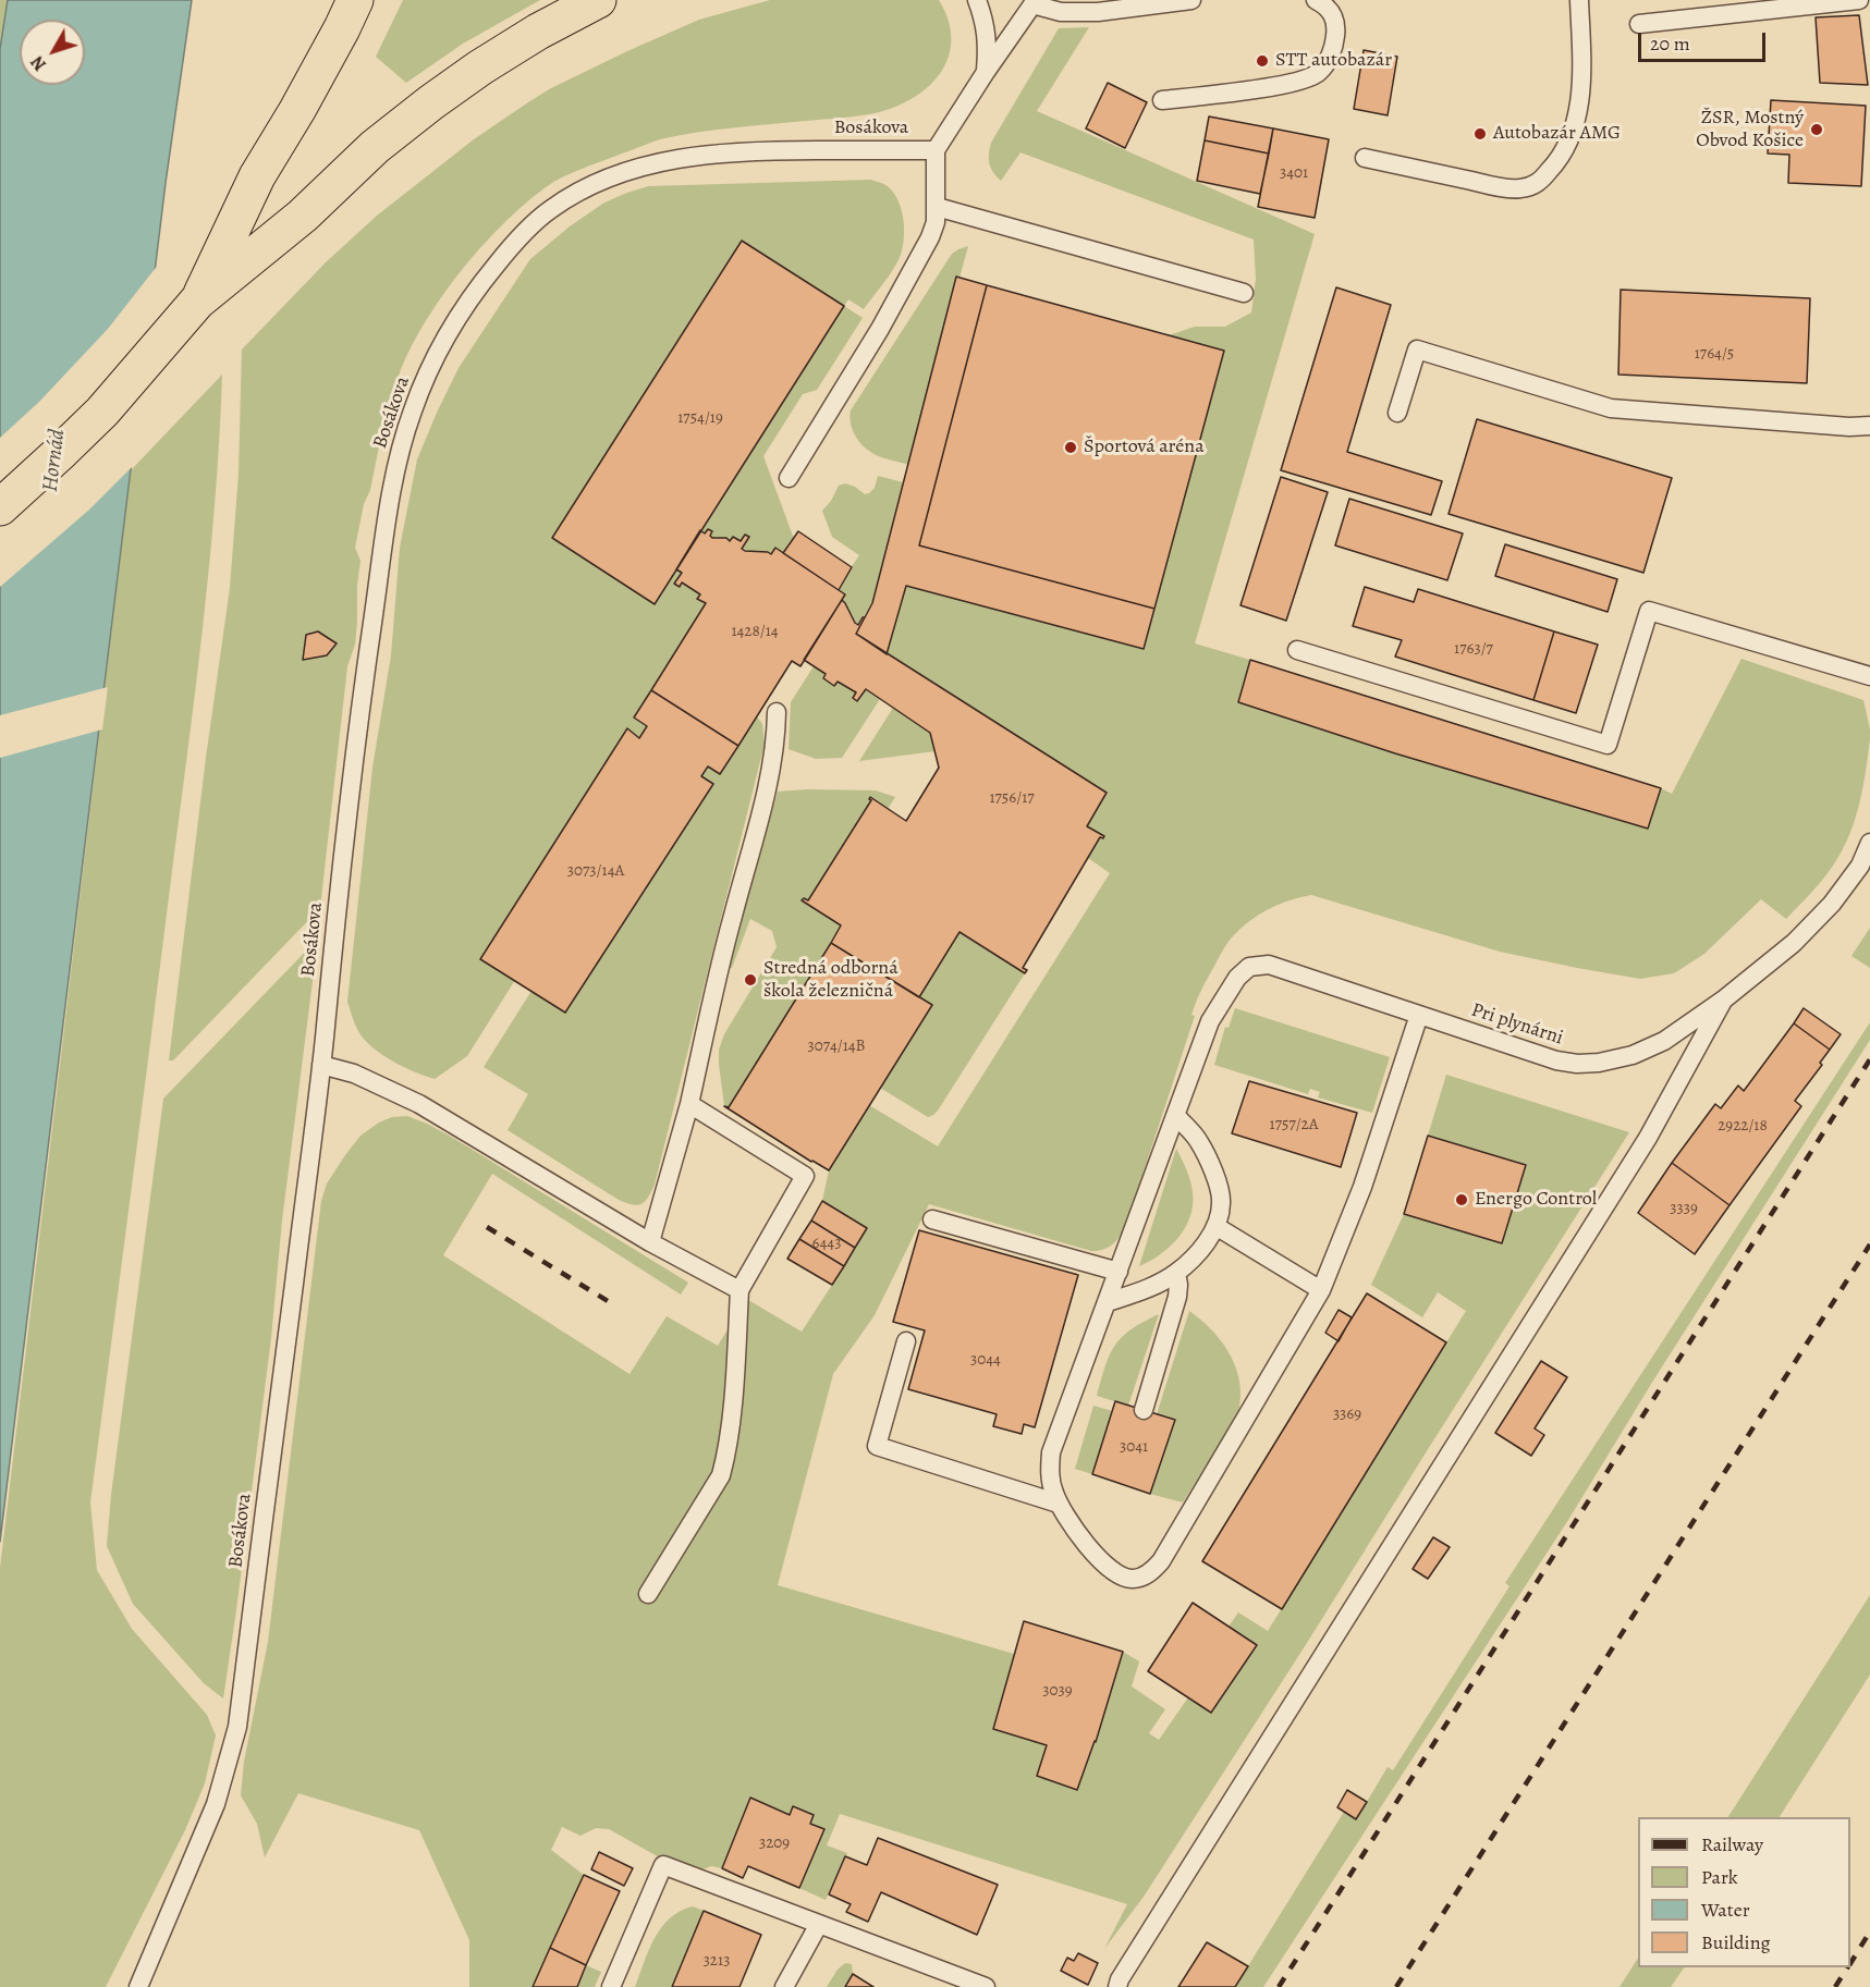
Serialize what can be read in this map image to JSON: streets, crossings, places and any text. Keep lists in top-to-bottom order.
{
  "streets": {
    "lane": ["Bosákova", "Pri plynárni"]
  },
  "water": ["Hornád"],
  "places": [
    "STT autobazár",
    "ŽSR, Mostný Obvod Košice",
    "Autobazár AMG",
    "Športová aréna",
    "Stredná odborná škola železničná",
    "Energo Control"
  ],
  "house_numbers": [
    "3401",
    "1764/5",
    "1754/19",
    "1428/14",
    "1763/7",
    "1756/17",
    "3073/14A",
    "3074/14B",
    "1757/2A",
    "2922/18",
    "3339",
    "6443",
    "3044",
    "3369",
    "3041",
    "3039",
    "3209",
    "3213"
  ],
  "legend": [
    "Railway",
    "Park",
    "Water",
    "Building"
  ],
  "scale_bar": "20 m",
  "north": "bottom left"
}
